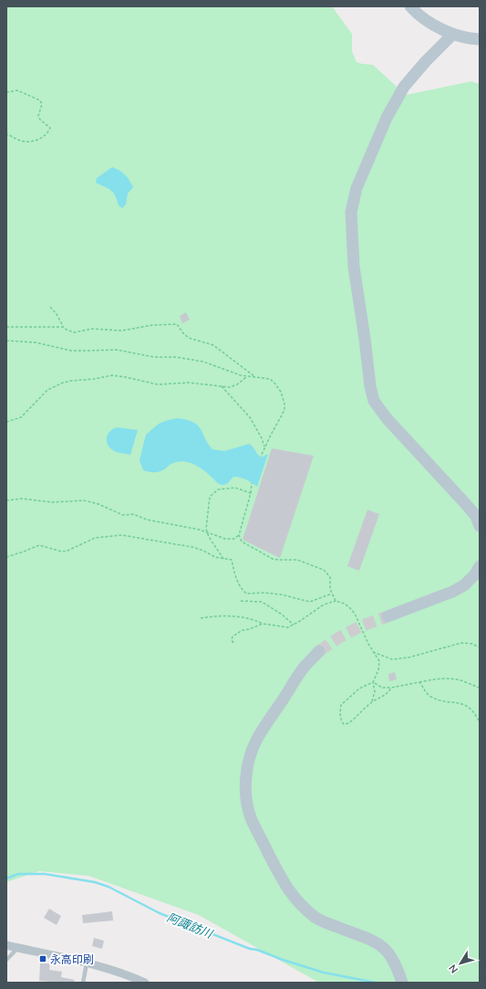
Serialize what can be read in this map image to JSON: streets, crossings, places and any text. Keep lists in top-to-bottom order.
{
  "water": ["阿諏訪川"],
  "places": {
    "transit": ["永高印刷"]
  },
  "north": "bottom left"
}
